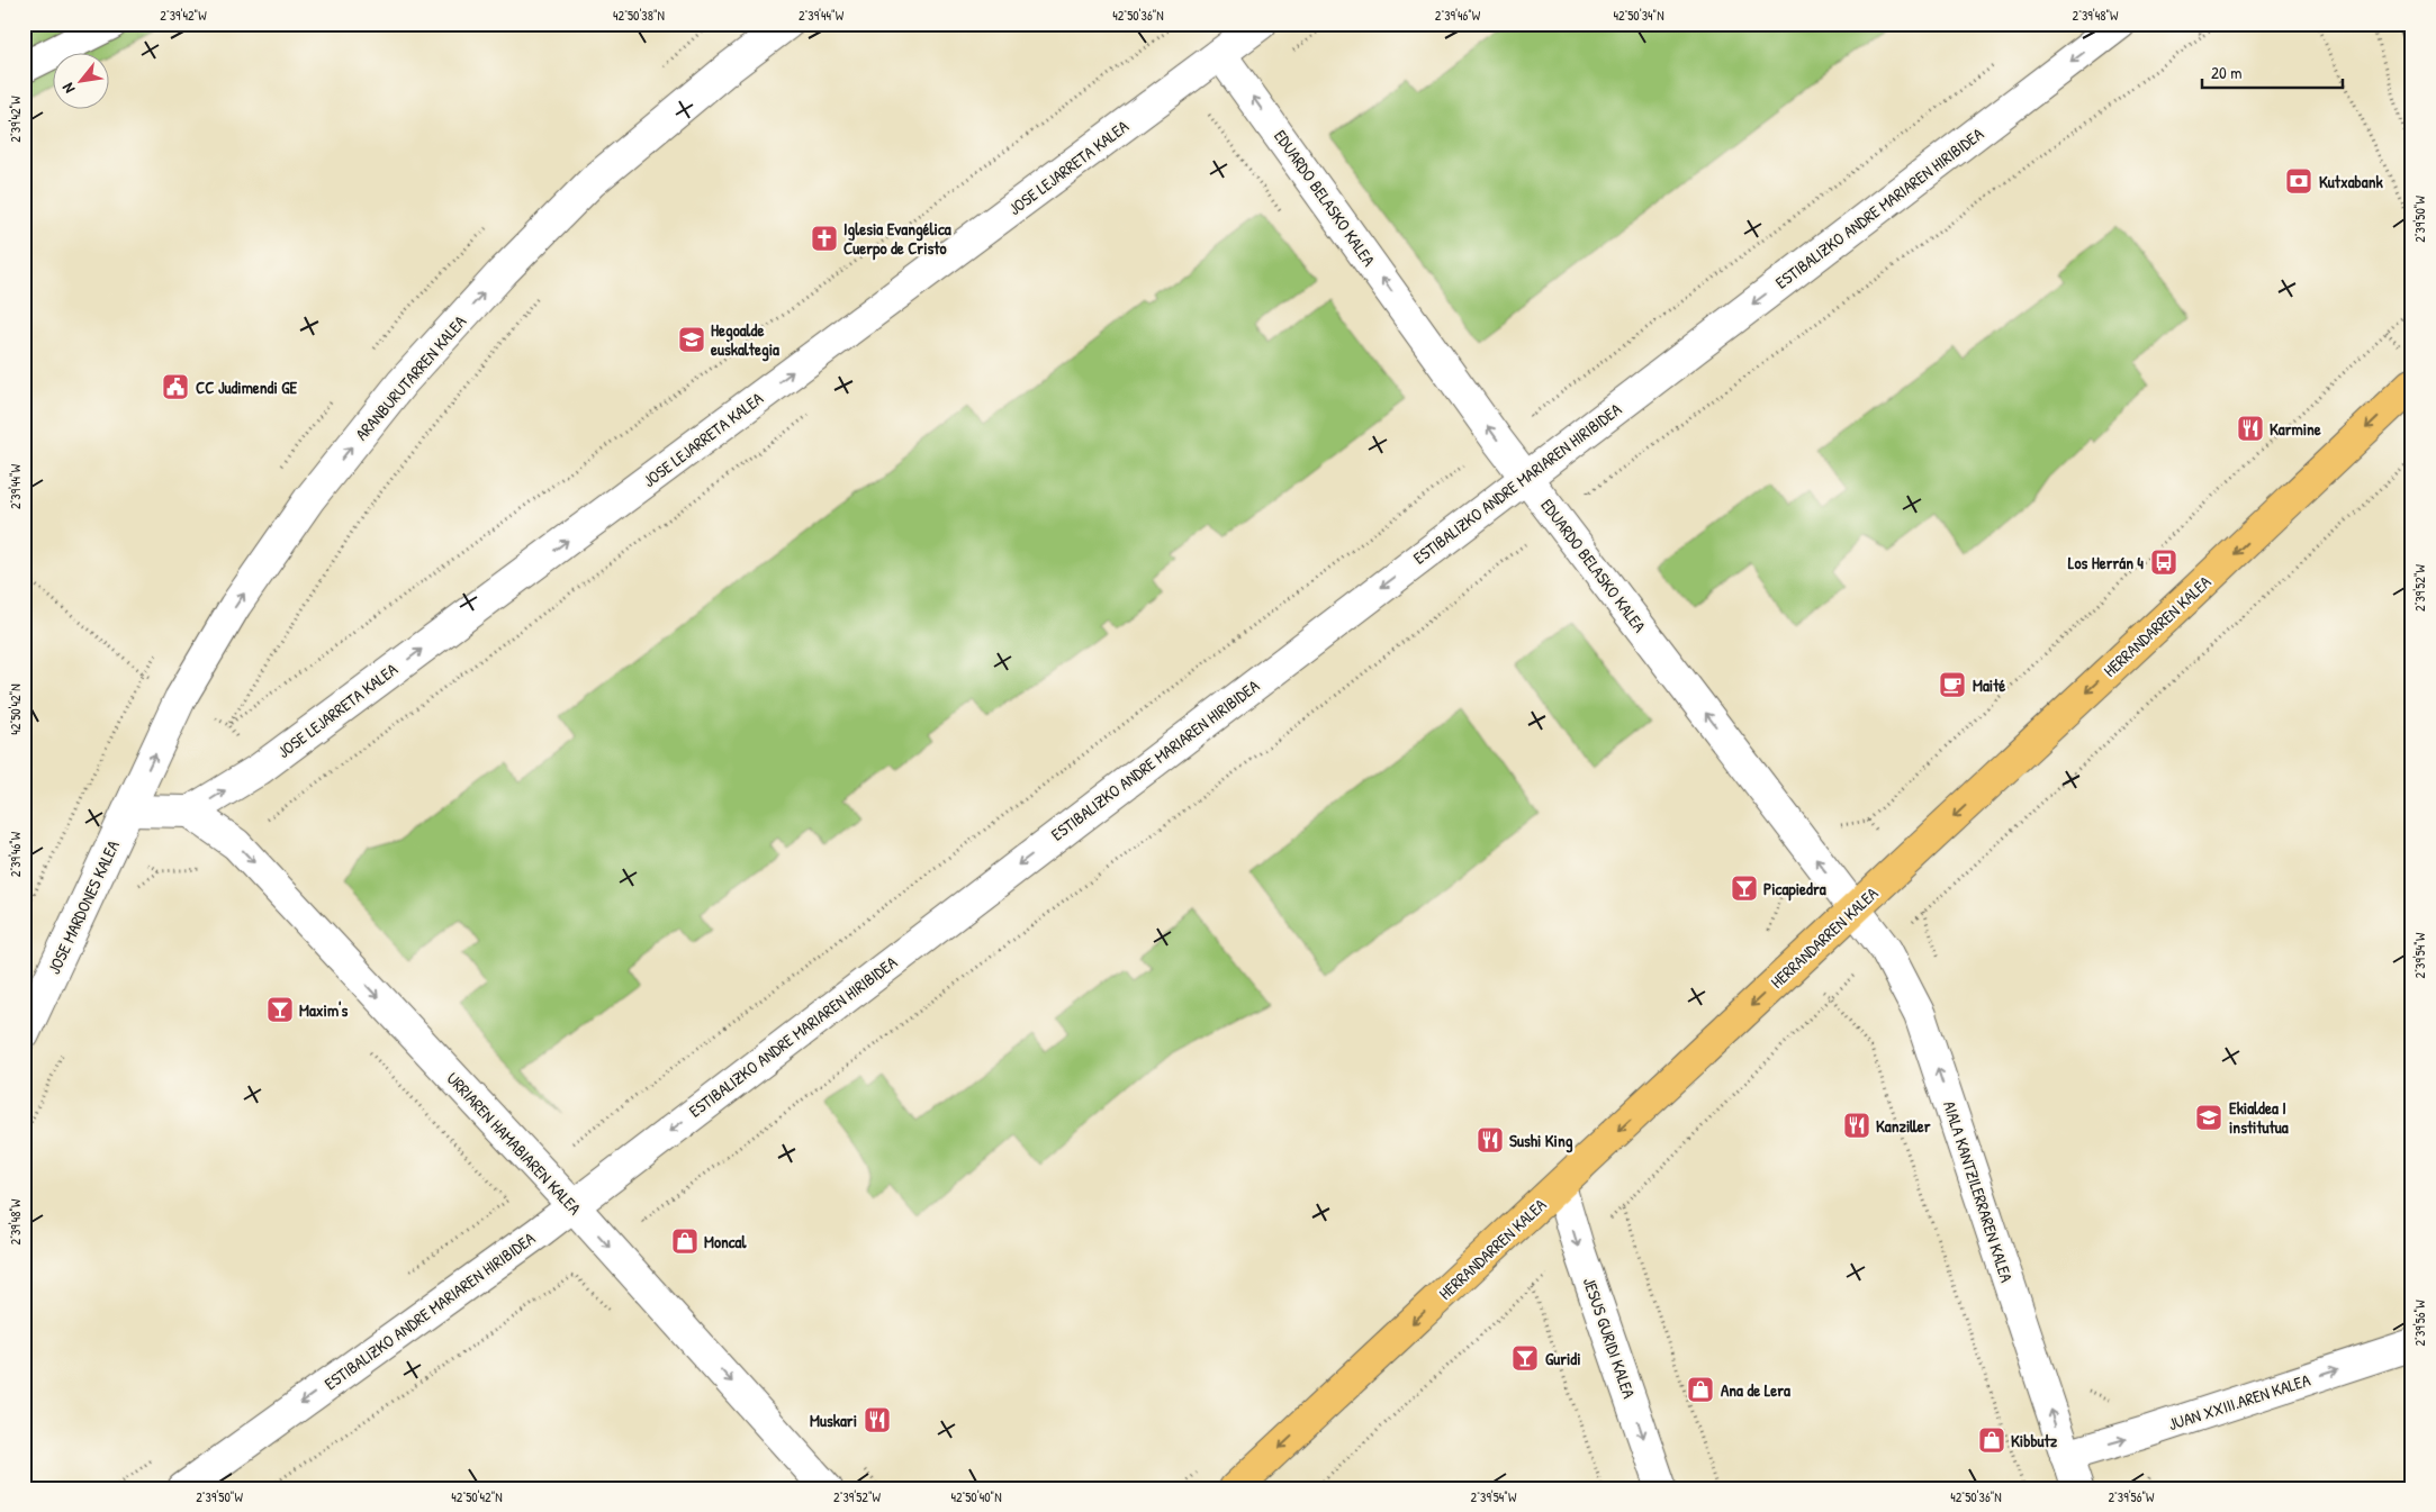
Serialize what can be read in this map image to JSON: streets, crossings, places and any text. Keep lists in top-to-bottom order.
{
  "streets": {
    "main road": ["HERRANDARREN KALEA"],
    "street": [
      "JOSE LEJARRETA KALEA",
      "EDUARDO BELASKO KALEA",
      "ESTIBALIZKO ANDRE MARIAREN HIRIBIDEA",
      "ARANBURUTARREN KALEA",
      "JOSE MARDONES KALEA",
      "URRIAREN HAMABIAREN KALEA",
      "AIALA KANTZILERRAREN KALEA",
      "JESUS GURIDI KALEA",
      "JUAN XXIII.AREN KALEA"
    ]
  },
  "crossings": [
    ["JOSE LEJARRETA KALEA", "EDUARDO BELASKO KALEA"],
    ["JOSE LEJARRETA KALEA", "URRIAREN HAMABIAREN KALEA"],
    ["EDUARDO BELASKO KALEA", "ESTIBALIZKO ANDRE MARIAREN HIRIBIDEA"],
    ["EDUARDO BELASKO KALEA", "HERRANDARREN KALEA"],
    ["EDUARDO BELASKO KALEA", "AIALA KANTZILERRAREN KALEA"],
    ["ESTIBALIZKO ANDRE MARIAREN HIRIBIDEA", "URRIAREN HAMABIAREN KALEA"],
    ["ARANBURUTARREN KALEA", "JOSE MARDONES KALEA"],
    ["HERRANDARREN KALEA", "AIALA KANTZILERRAREN KALEA"],
    ["HERRANDARREN KALEA", "JESUS GURIDI KALEA"],
    ["AIALA KANTZILERRAREN KALEA", "JUAN XXIII.AREN KALEA"]
  ],
  "one_way": [
    "JOSE LEJARRETA KALEA",
    "EDUARDO BELASKO KALEA",
    "ESTIBALIZKO ANDRE MARIAREN HIRIBIDEA",
    "ARANBURUTARREN KALEA",
    "HERRANDARREN KALEA",
    "URRIAREN HAMABIAREN KALEA",
    "AIALA KANTZILERRAREN KALEA",
    "JESUS GURIDI KALEA",
    "JUAN XXIII.AREN KALEA"
  ],
  "places": {
    "bank": ["Kutxabank"],
    "church": ["Iglesia Evangélica Cuerpo de Cristo"],
    "school or university": ["Hegoalde euskaltegia", "Ekialdea I institutua"],
    "public building": ["CC Judimendi GE"],
    "restaurant": [
      "Karmine",
      "Kanziller",
      "Sushi King",
      "Muskari"
    ],
    "bus stop": ["Los Herrán 4"],
    "cafe": ["Maité"],
    "bar": ["Picapiedra", "Maxim's", "Guridi"],
    "shop": ["Moncal", "Ana de Lera", "Kibbutz"]
  },
  "scale_bar": "20 m",
  "north": "bottom left",
  "coordinates": [
    "2°39'42\"W",
    "42°50'38\"N",
    "2°39'44\"W",
    "42°50'36\"N",
    "2°39'46\"W",
    "42°50'34\"N",
    "2°39'48\"W",
    "2°39'50\"W",
    "2°39'52\"W",
    "42°50'42\"N",
    "2°39'54\"W",
    "2°39'56\"W",
    "42°50'40\"N"
  ]
}
